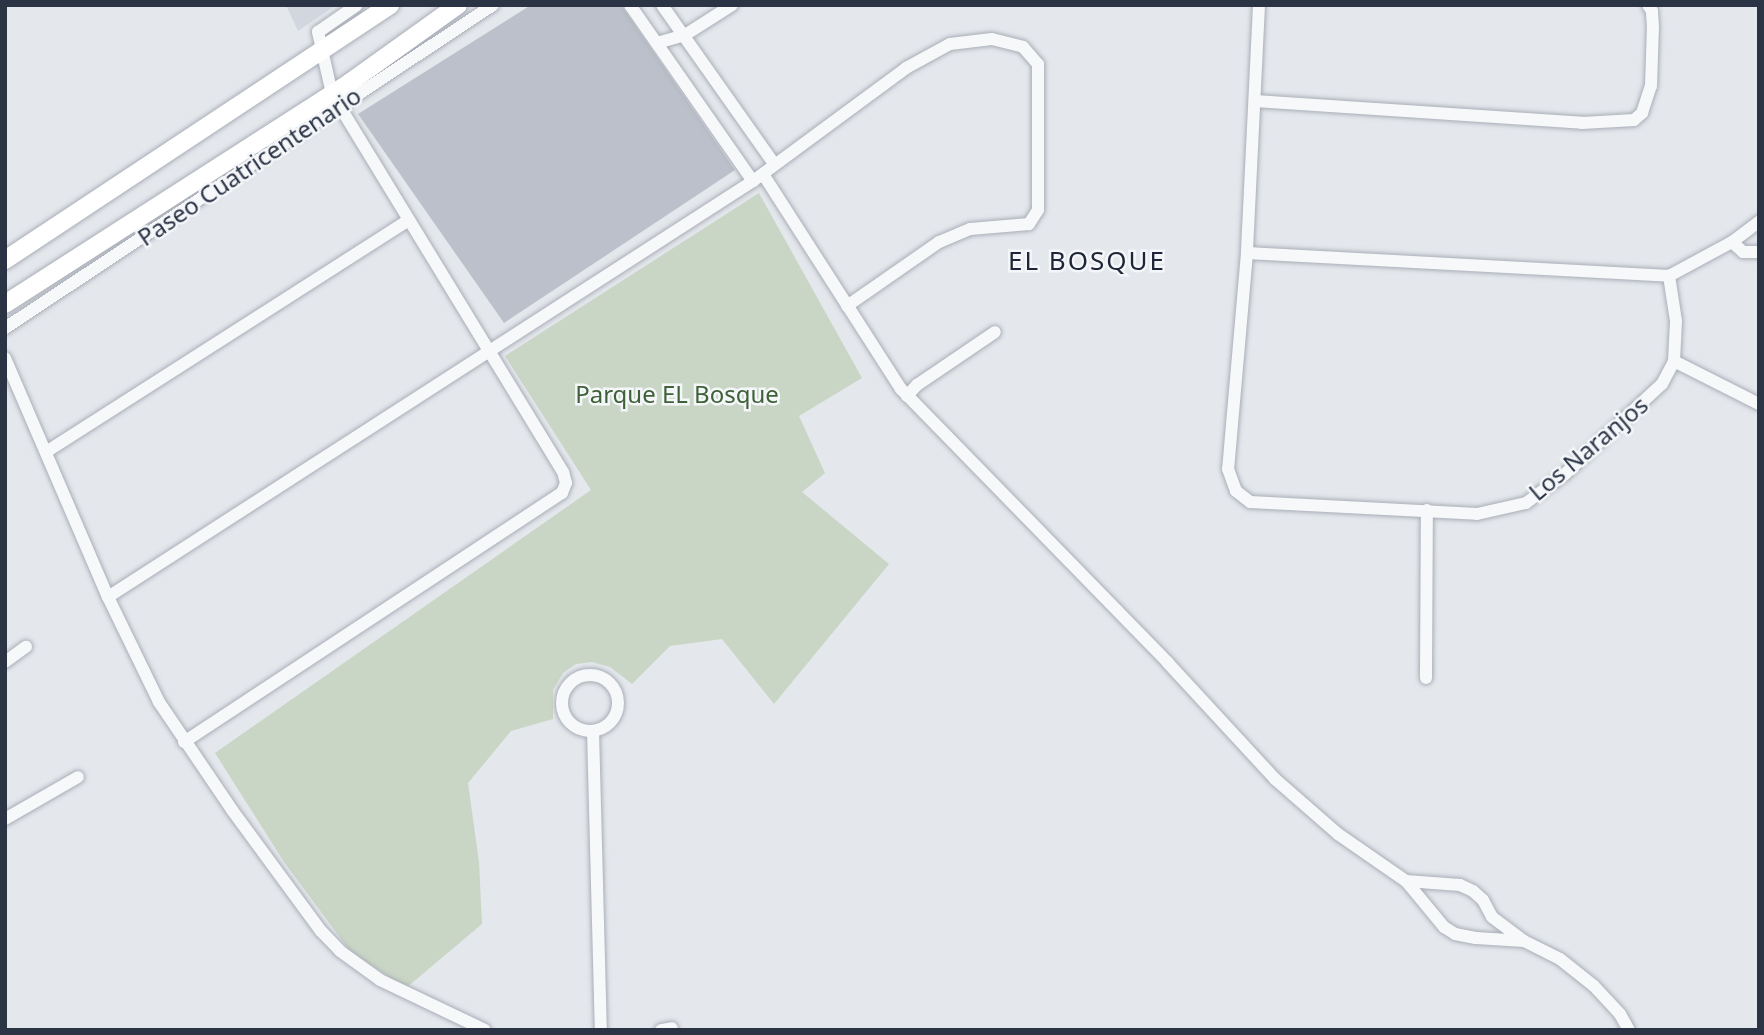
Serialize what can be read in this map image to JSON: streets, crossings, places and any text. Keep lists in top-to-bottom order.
{
  "streets": {
    "street": ["Paseo Cuatricentenario", "Los Naranjos"]
  },
  "districts": ["EL BOSQUE"],
  "parks": ["Parque EL Bosque"]
}
